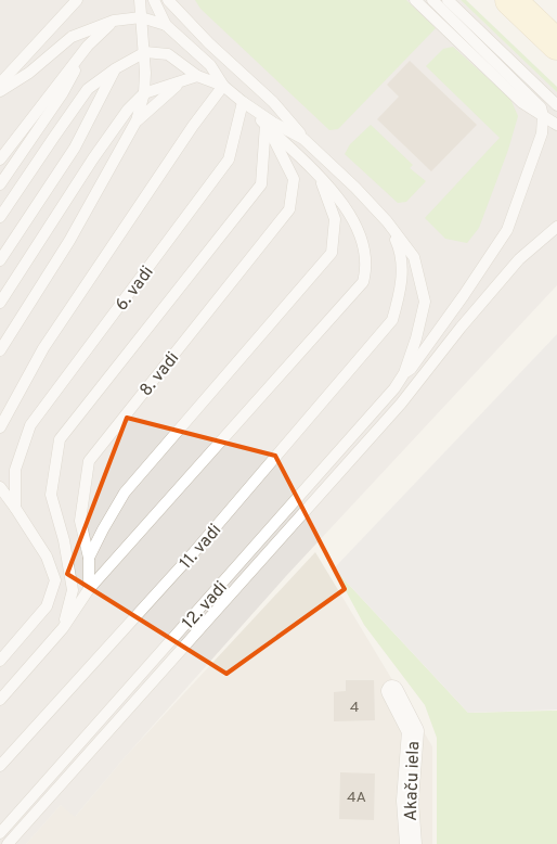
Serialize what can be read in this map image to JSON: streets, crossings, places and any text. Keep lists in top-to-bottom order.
{
  "streets": {
    "street": ["Akaču iela"],
    "lane": [
      "6. vadi",
      "8. vadi",
      "11. vadi",
      "12. vadi"
    ]
  },
  "house_numbers": ["4", "4A"]
}
